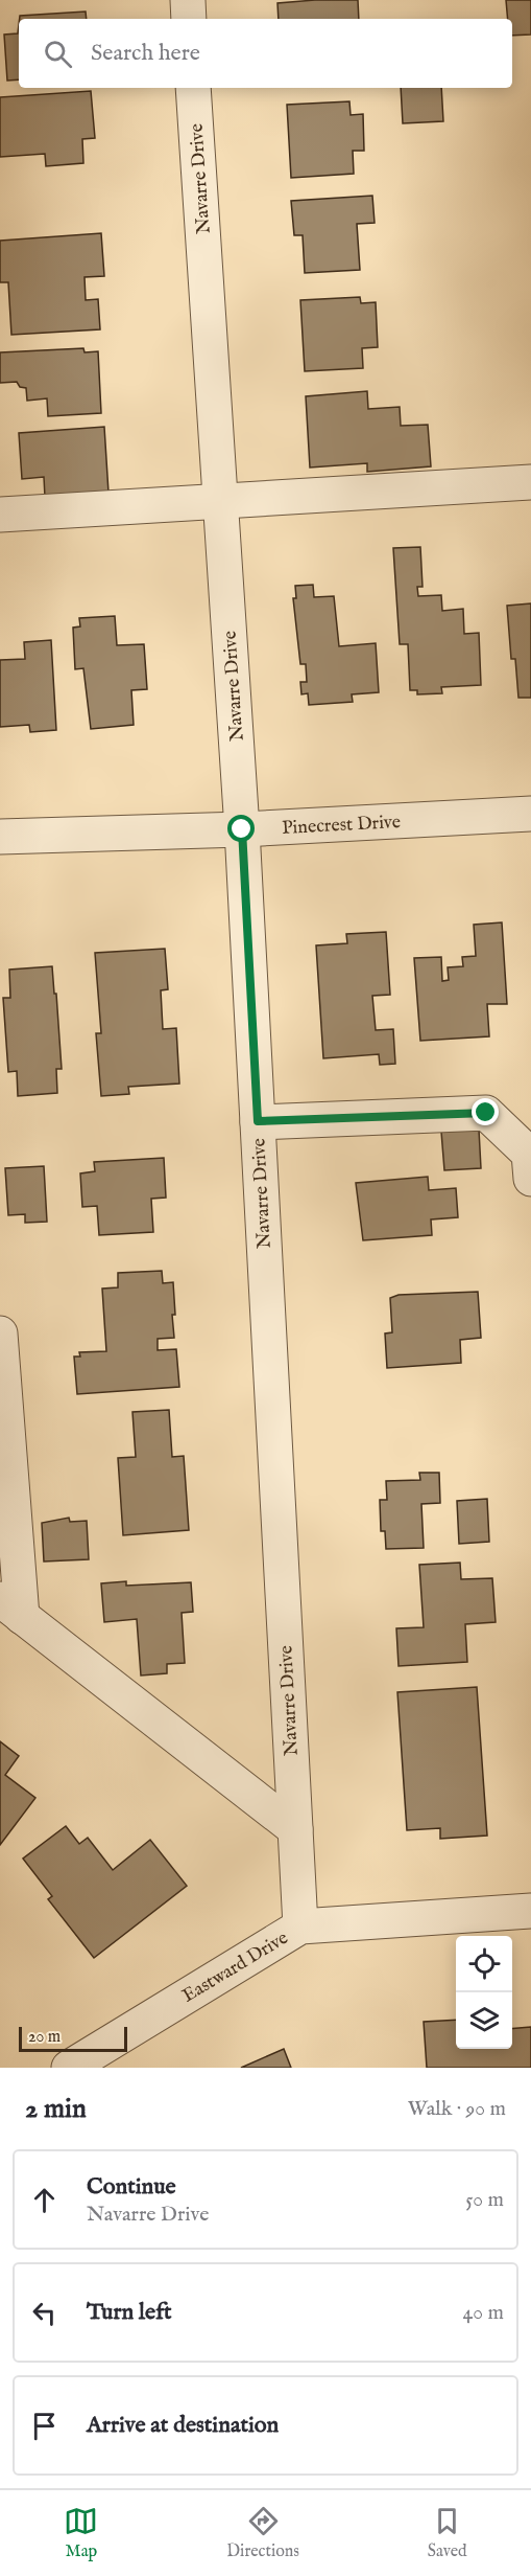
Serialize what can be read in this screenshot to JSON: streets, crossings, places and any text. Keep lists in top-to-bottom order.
{
  "streets": {
    "street": ["Navarre Drive", "Pinecrest Drive", "Eastward Drive"]
  },
  "crossings": [
    ["Navarre Drive", "Pinecrest Drive"],
    ["Navarre Drive", "Eastward Drive"]
  ],
  "scale_bar": "20 m",
  "page": {
    "search": "Search here",
    "scale": "20 m",
    "heading": ["2 min", "Walk · 90 m"],
    "list": [
      ["Continue", "Navarre Drive", "50 m"],
      ["Turn left", "40 m"],
      "Arrive at destination"
    ],
    "nav": ["Map", "Directions", "Saved"]
  }
}
